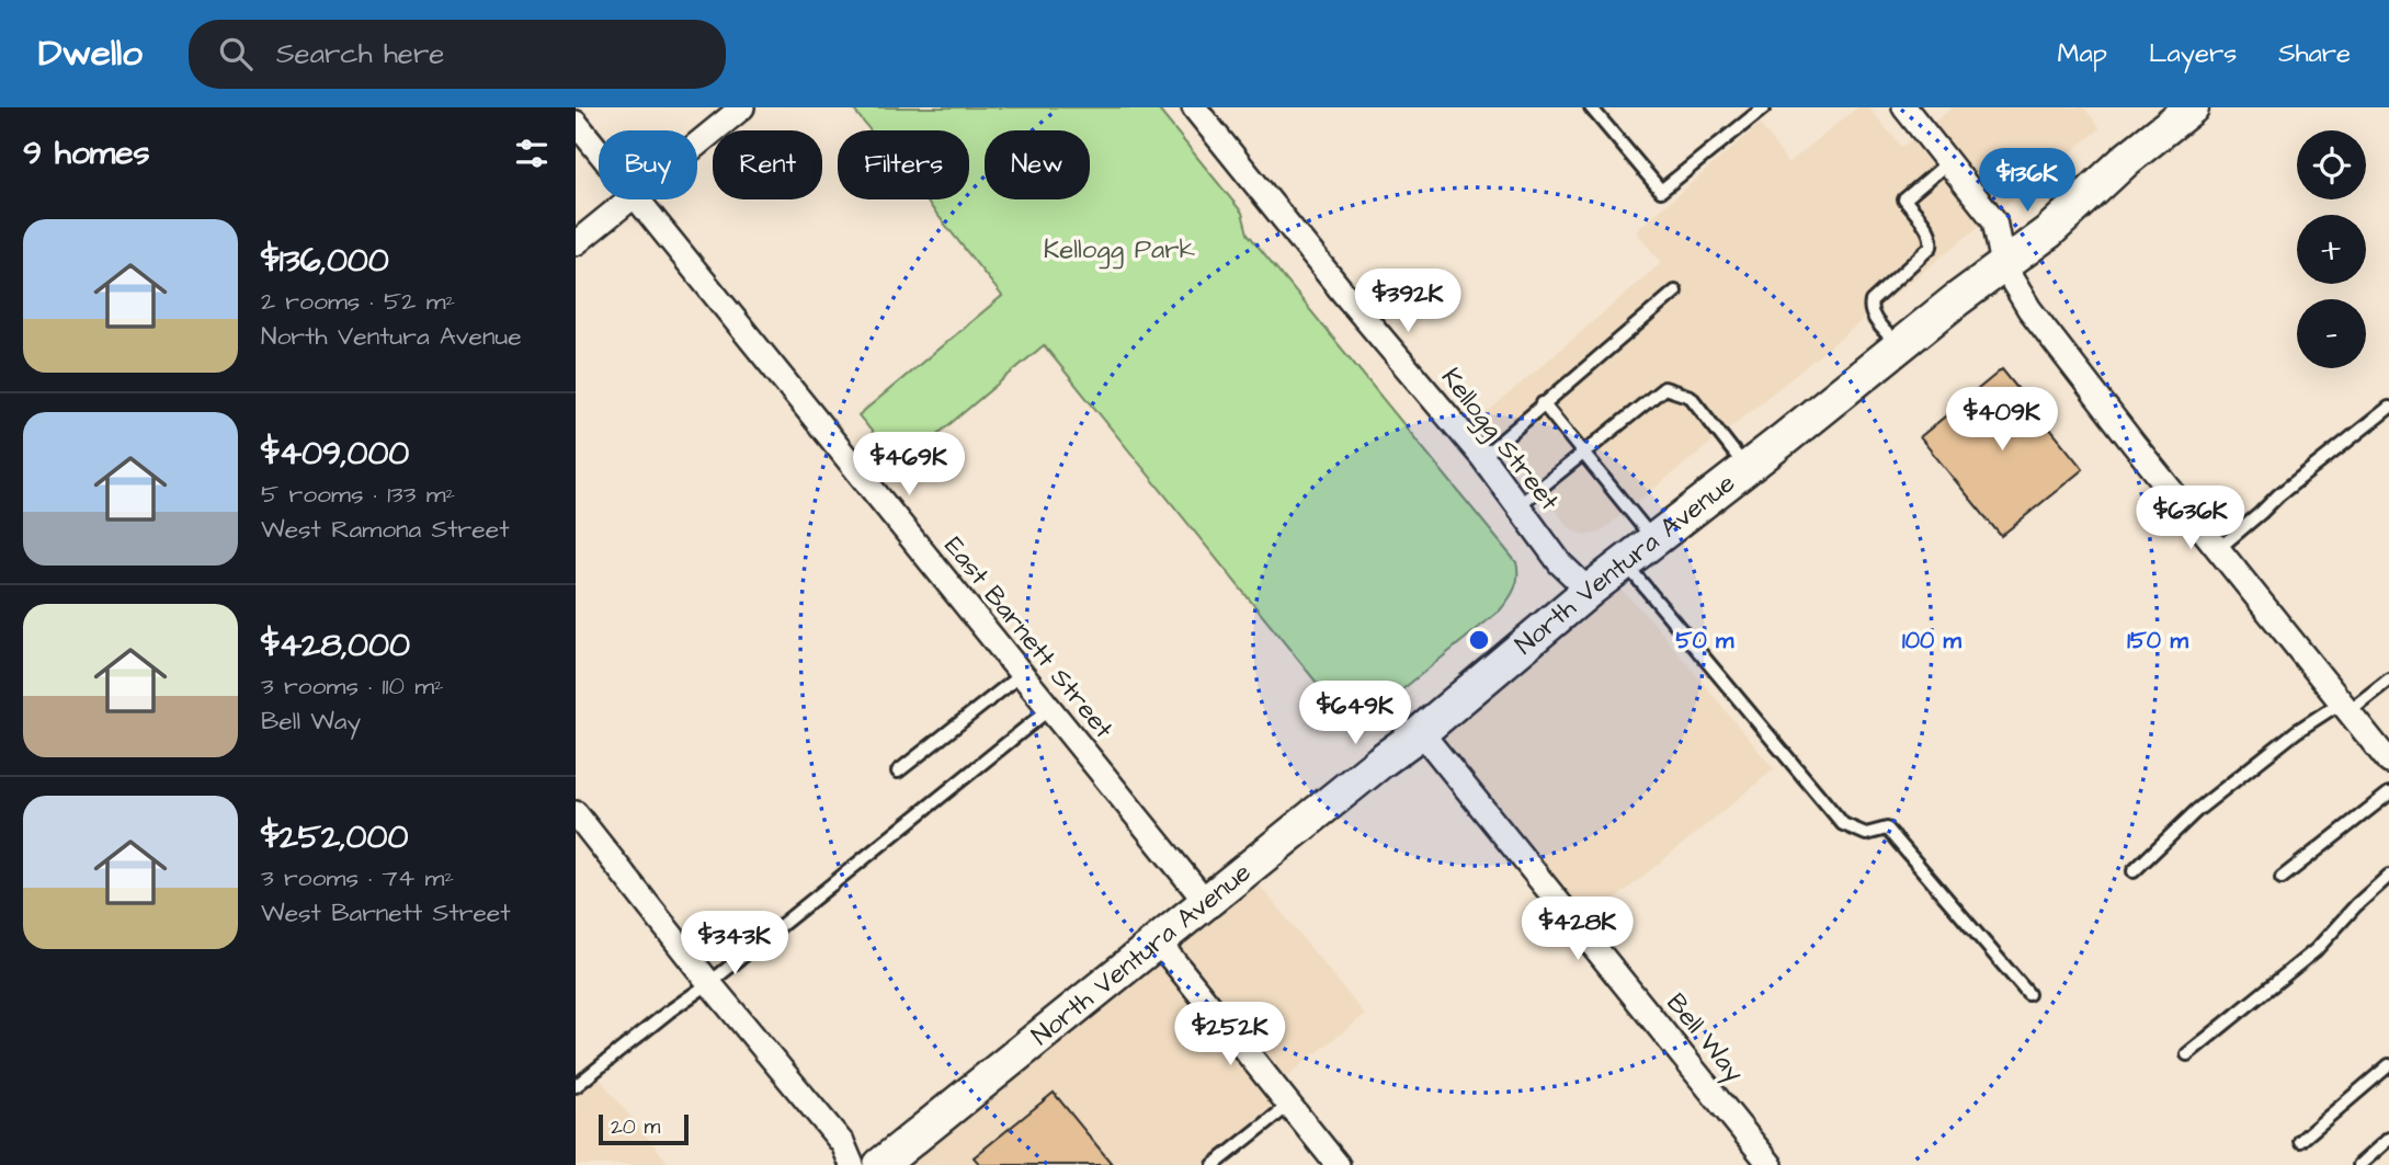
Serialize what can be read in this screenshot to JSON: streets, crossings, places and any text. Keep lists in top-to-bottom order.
{
  "streets": {
    "main road": ["North Ventura Avenue"],
    "street": ["Kellogg Street", "East Barnett Street", "Bell Way"]
  },
  "crossings": [
    ["Kellogg Street", "North Ventura Avenue"],
    ["North Ventura Avenue", "East Barnett Street"],
    ["North Ventura Avenue", "Bell Way"]
  ],
  "parks": ["Kellogg Park"],
  "scale_bar": "20 m",
  "page": {
    "header": "Dwello",
    "search": "Search here",
    "nav": ["Map", "Layers", "Share"],
    "heading": "9 homes",
    "map_buttons": ["+", "−"],
    "chip": [
      "Buy",
      "Rent",
      "Filters",
      "New"
    ],
    "price": [
      "$136K",
      "$392K",
      "$409K",
      "$469K",
      "$636K",
      "$649K",
      "$428K",
      "$343K",
      "$252K"
    ],
    "list": [
      {
        "name": "$136,000",
        "note": "2 rooms · 52 m² · North Ventura Avenue"
      },
      {
        "name": "$409,000",
        "note": "5 rooms · 133 m² · West Ramona Street"
      },
      {
        "name": "$428,000",
        "note": "3 rooms · 110 m² · Bell Way"
      },
      {
        "name": "$252,000",
        "note": "3 rooms · 74 m² · West Barnett Street"
      }
    ],
    "scale": "20 m"
  },
  "rings": ["50 m", "100 m", "150 m"]
}
